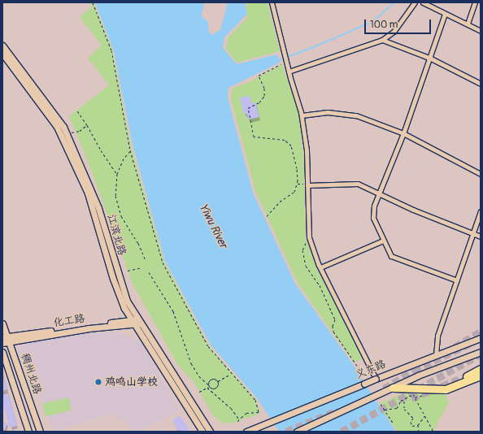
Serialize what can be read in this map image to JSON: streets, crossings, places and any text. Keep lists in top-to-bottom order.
{
  "streets": {
    "main road": [
      "江滨北路",
      "化工路",
      "义东路",
      "稠州北路"
    ]
  },
  "crossings": [
    ["江滨北路", "化工路"],
    ["化工路", "稠州北路"]
  ],
  "water": ["Yiwu River"],
  "places": ["鸡鸣山学校"],
  "scale_bar": "100 m"
}
